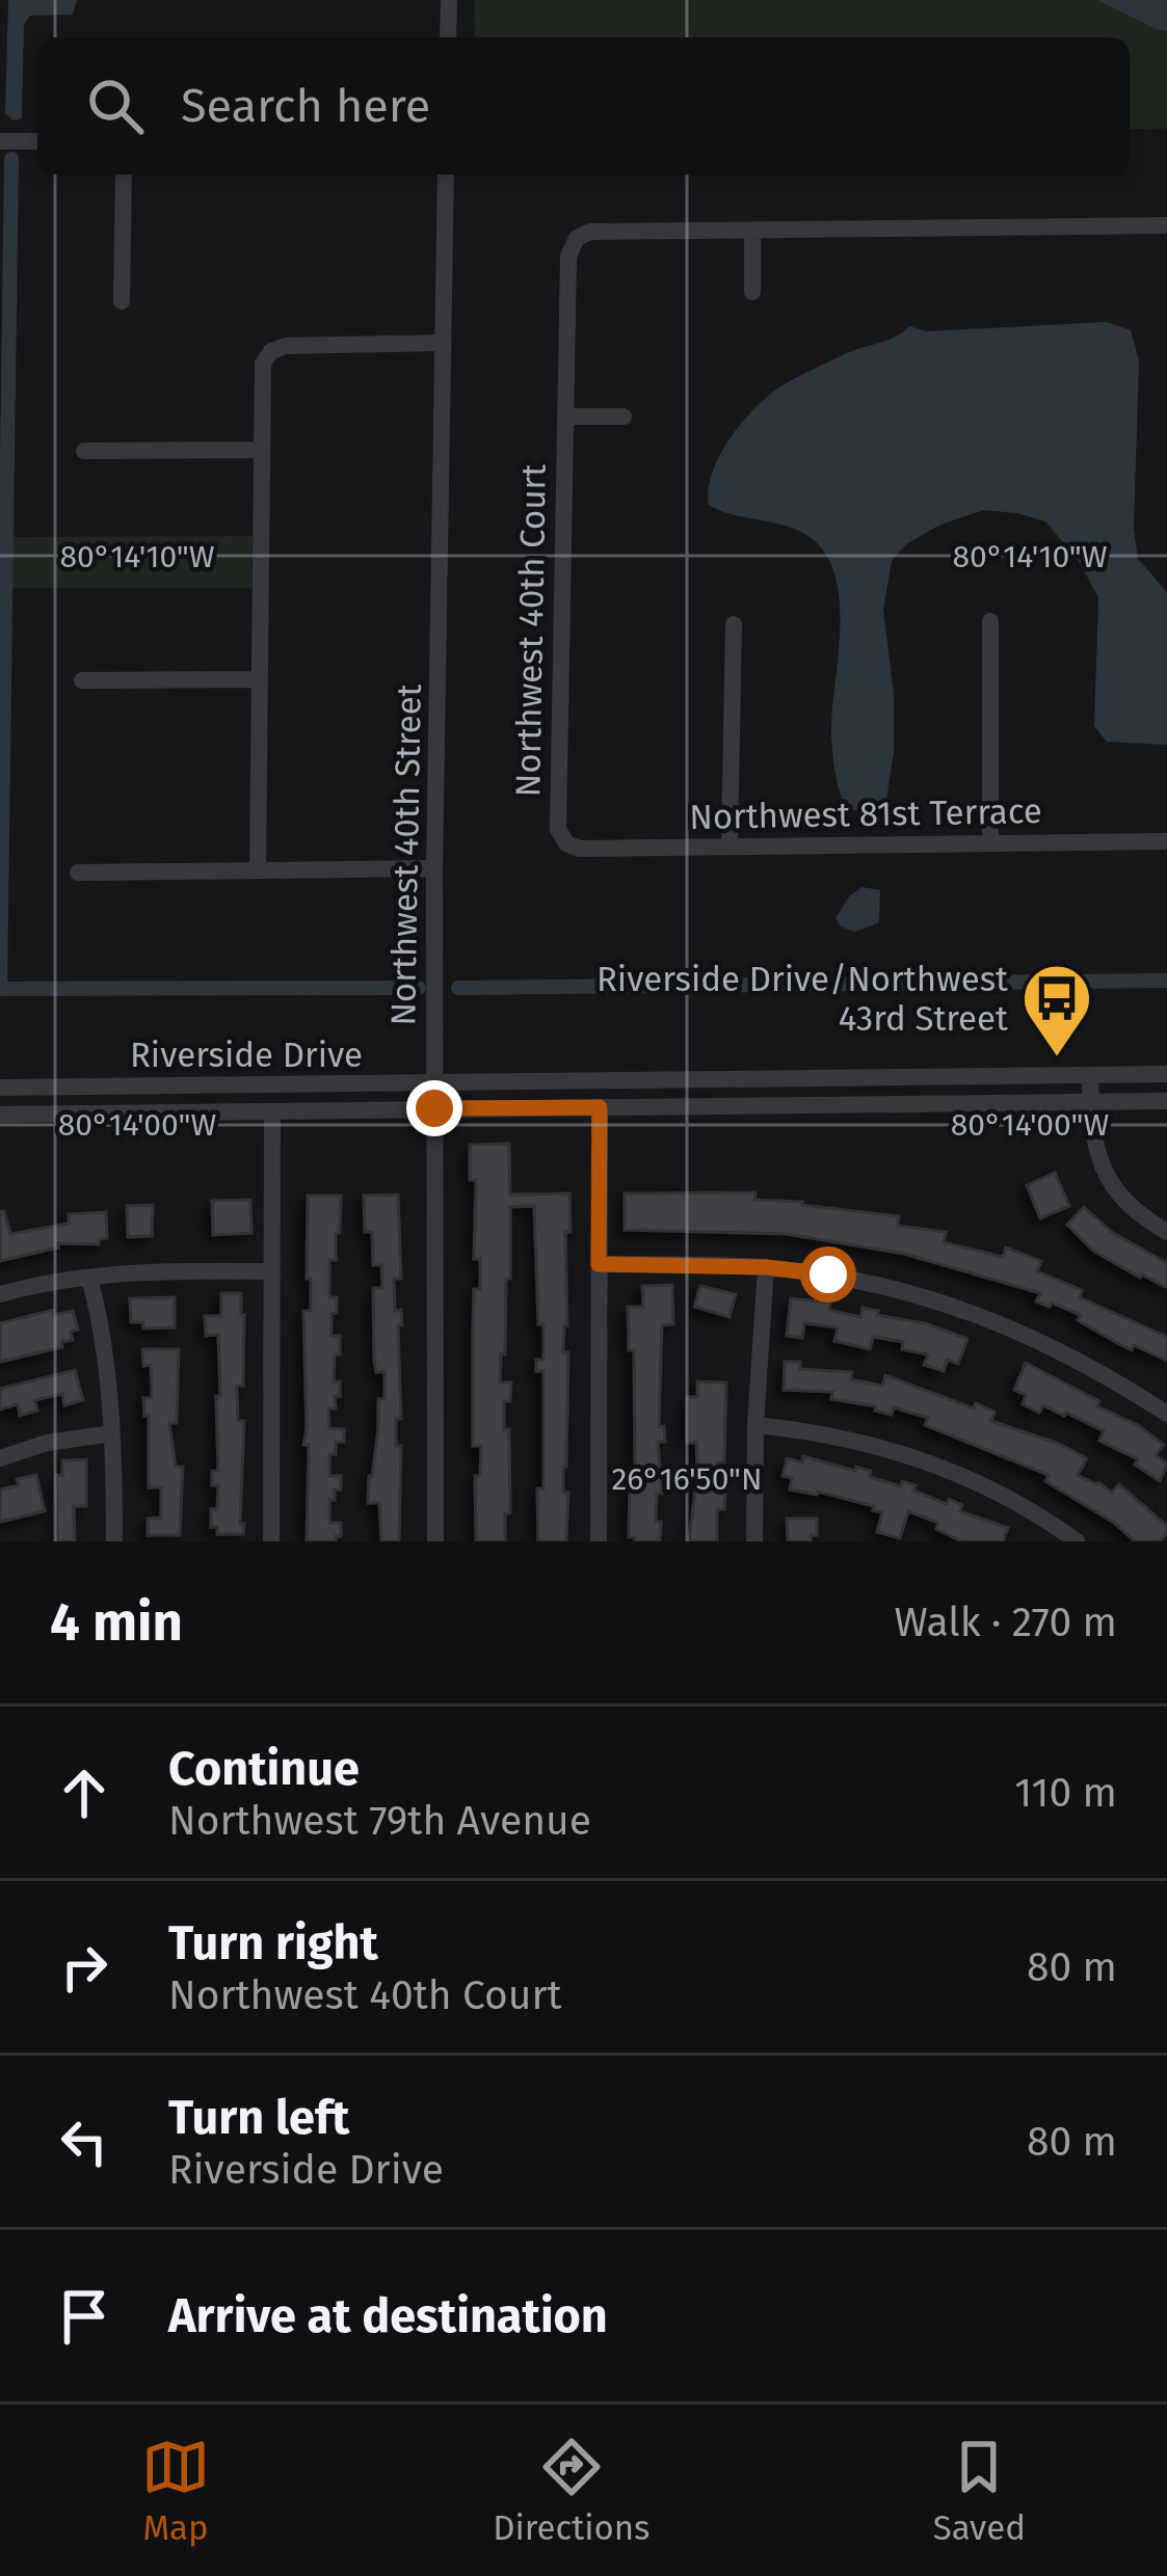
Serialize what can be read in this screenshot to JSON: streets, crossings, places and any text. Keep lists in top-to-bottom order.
{
  "streets": {
    "street": [
      "Northwest 40th Court",
      "Northwest 81st Terrace",
      "Northwest 40th Street",
      "Riverside Drive"
    ]
  },
  "crossings": [
    ["Northwest 40th Court", "Northwest 81st Terrace"],
    ["Northwest 40th Street", "Riverside Drive"]
  ],
  "places": {
    "bus stop": ["Riverside Drive/Northwest 43rd Street"]
  },
  "page": {
    "search": "Search here",
    "heading": ["4 min", "Walk · 270 m"],
    "list": [
      ["Continue", "Northwest 79th Avenue", "110 m"],
      ["Turn right", "Northwest 40th Court", "80 m"],
      ["Turn left", "Riverside Drive", "80 m"],
      "Arrive at destination"
    ],
    "nav": ["Map", "Directions", "Saved"]
  },
  "coordinates": ["80°14'10\"W", "80°14'00\"W", "26°16'50\"N"]
}
